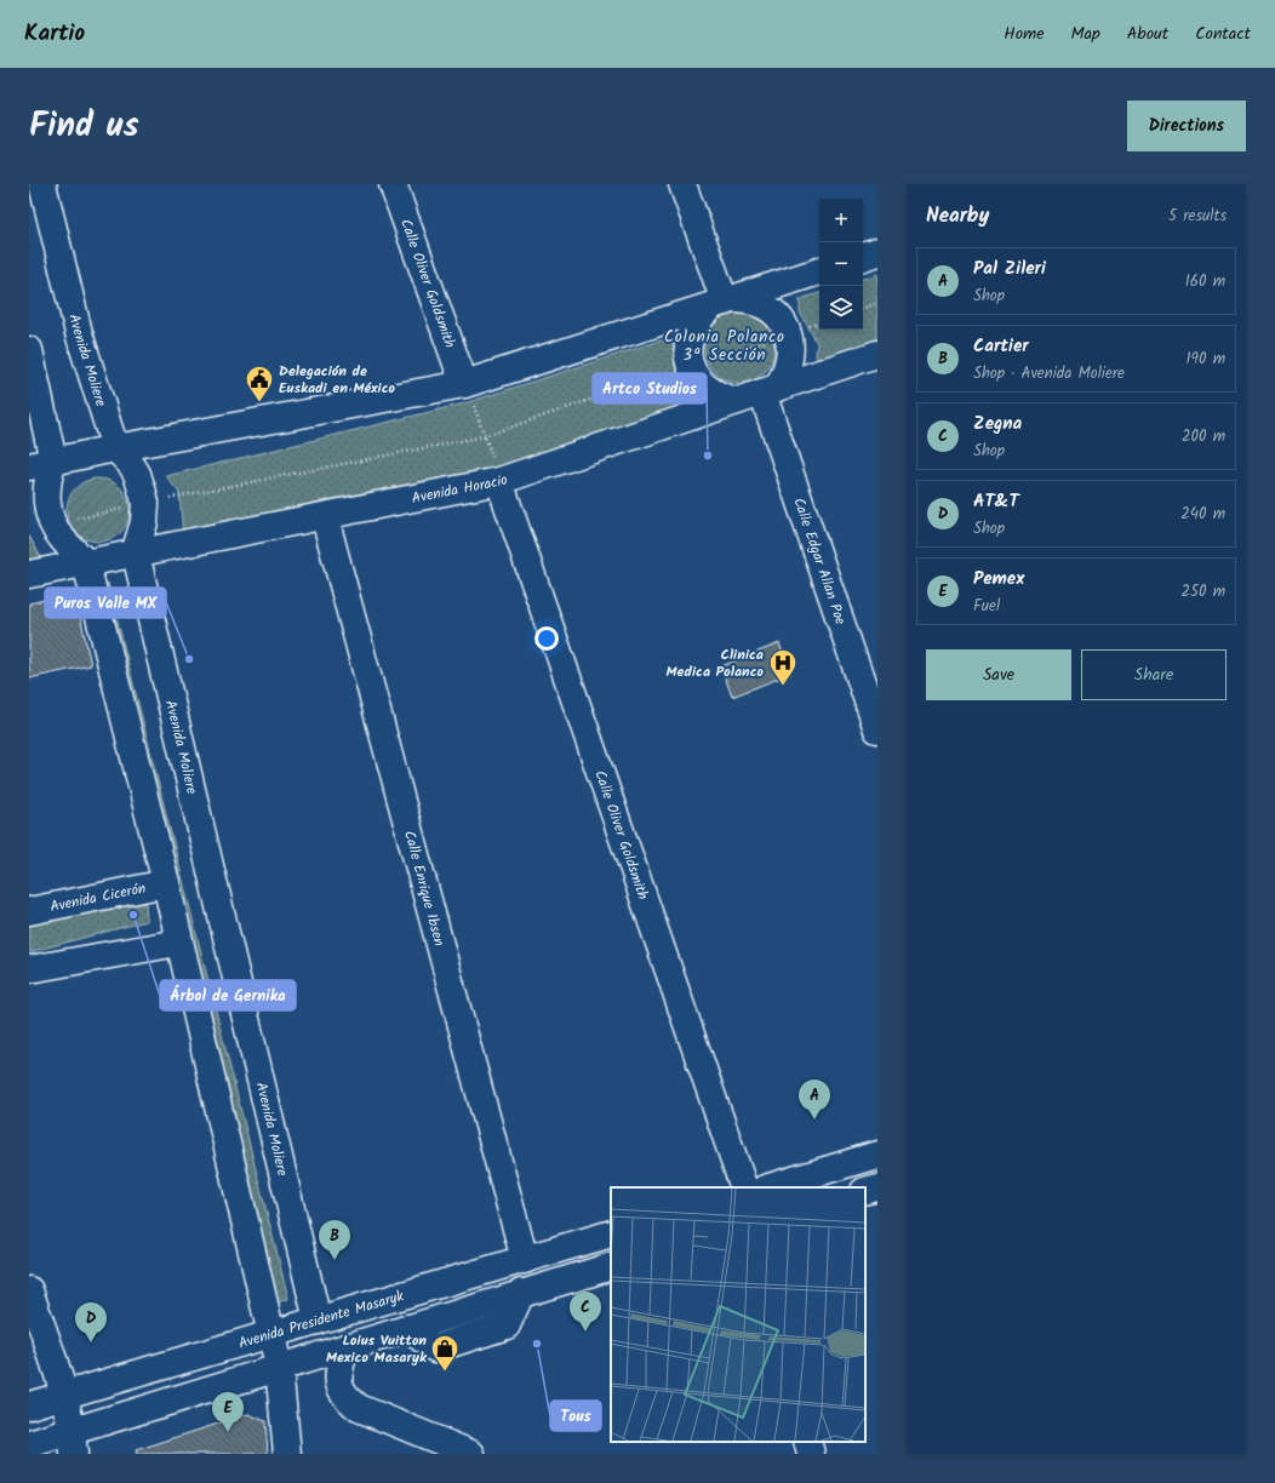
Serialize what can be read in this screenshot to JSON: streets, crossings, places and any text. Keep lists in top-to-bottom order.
{
  "streets": {
    "street": [
      "Calle Oliver Goldsmith",
      "Avenida Moliere",
      "Avenida Horacio",
      "Calle Edgar Allan Poe",
      "Calle Enrique Ibsen",
      "Avenida Cicerón",
      "Avenida Presidente Masaryk"
    ]
  },
  "crossings": [
    ["Calle Oliver Goldsmith", "Avenida Horacio"],
    ["Avenida Moliere", "Avenida Horacio"],
    ["Avenida Moliere", "Avenida Presidente Masaryk"],
    ["Avenida Horacio", "Calle Edgar Allan Poe"],
    ["Avenida Horacio", "Calle Enrique Ibsen"],
    ["Calle Enrique Ibsen", "Avenida Presidente Masaryk"]
  ],
  "districts": ["Colonia Polanco 3ª Sección"],
  "places": {
    "public building": ["Delegación de Euskadi en México"],
    "other": [
      "Artco Studios",
      "Puros Valle MX",
      "Árbol de Gernika",
      "Tous"
    ],
    "hospital": ["Clinica Medica Polanco"],
    "shop": ["Loius Vuitton Mexico Masaryk"]
  },
  "page": {
    "header": "Kartio",
    "nav": [
      "Home",
      "Map",
      "About",
      "Contact"
    ],
    "title": "Find us",
    "buttons": [
      "Directions",
      ["Save", "Share"]
    ],
    "heading": ["Nearby", "5 results"],
    "map_buttons": ["+", "−"],
    "list": [
      {
        "mark": "A",
        "name": "Pal Zileri",
        "note": "Shop",
        "value": "160 m"
      },
      {
        "mark": "B",
        "name": "Cartier",
        "note": "Shop · Avenida Moliere",
        "value": "190 m"
      },
      {
        "mark": "C",
        "name": "Zegna",
        "note": "Shop",
        "value": "200 m"
      },
      {
        "mark": "D",
        "name": "AT&T",
        "note": "Shop",
        "value": "240 m"
      },
      {
        "mark": "E",
        "name": "Pemex",
        "note": "Fuel",
        "value": "250 m"
      }
    ],
    "pins": [
      "A",
      "B",
      "C",
      "D",
      "E"
    ]
  }
}
